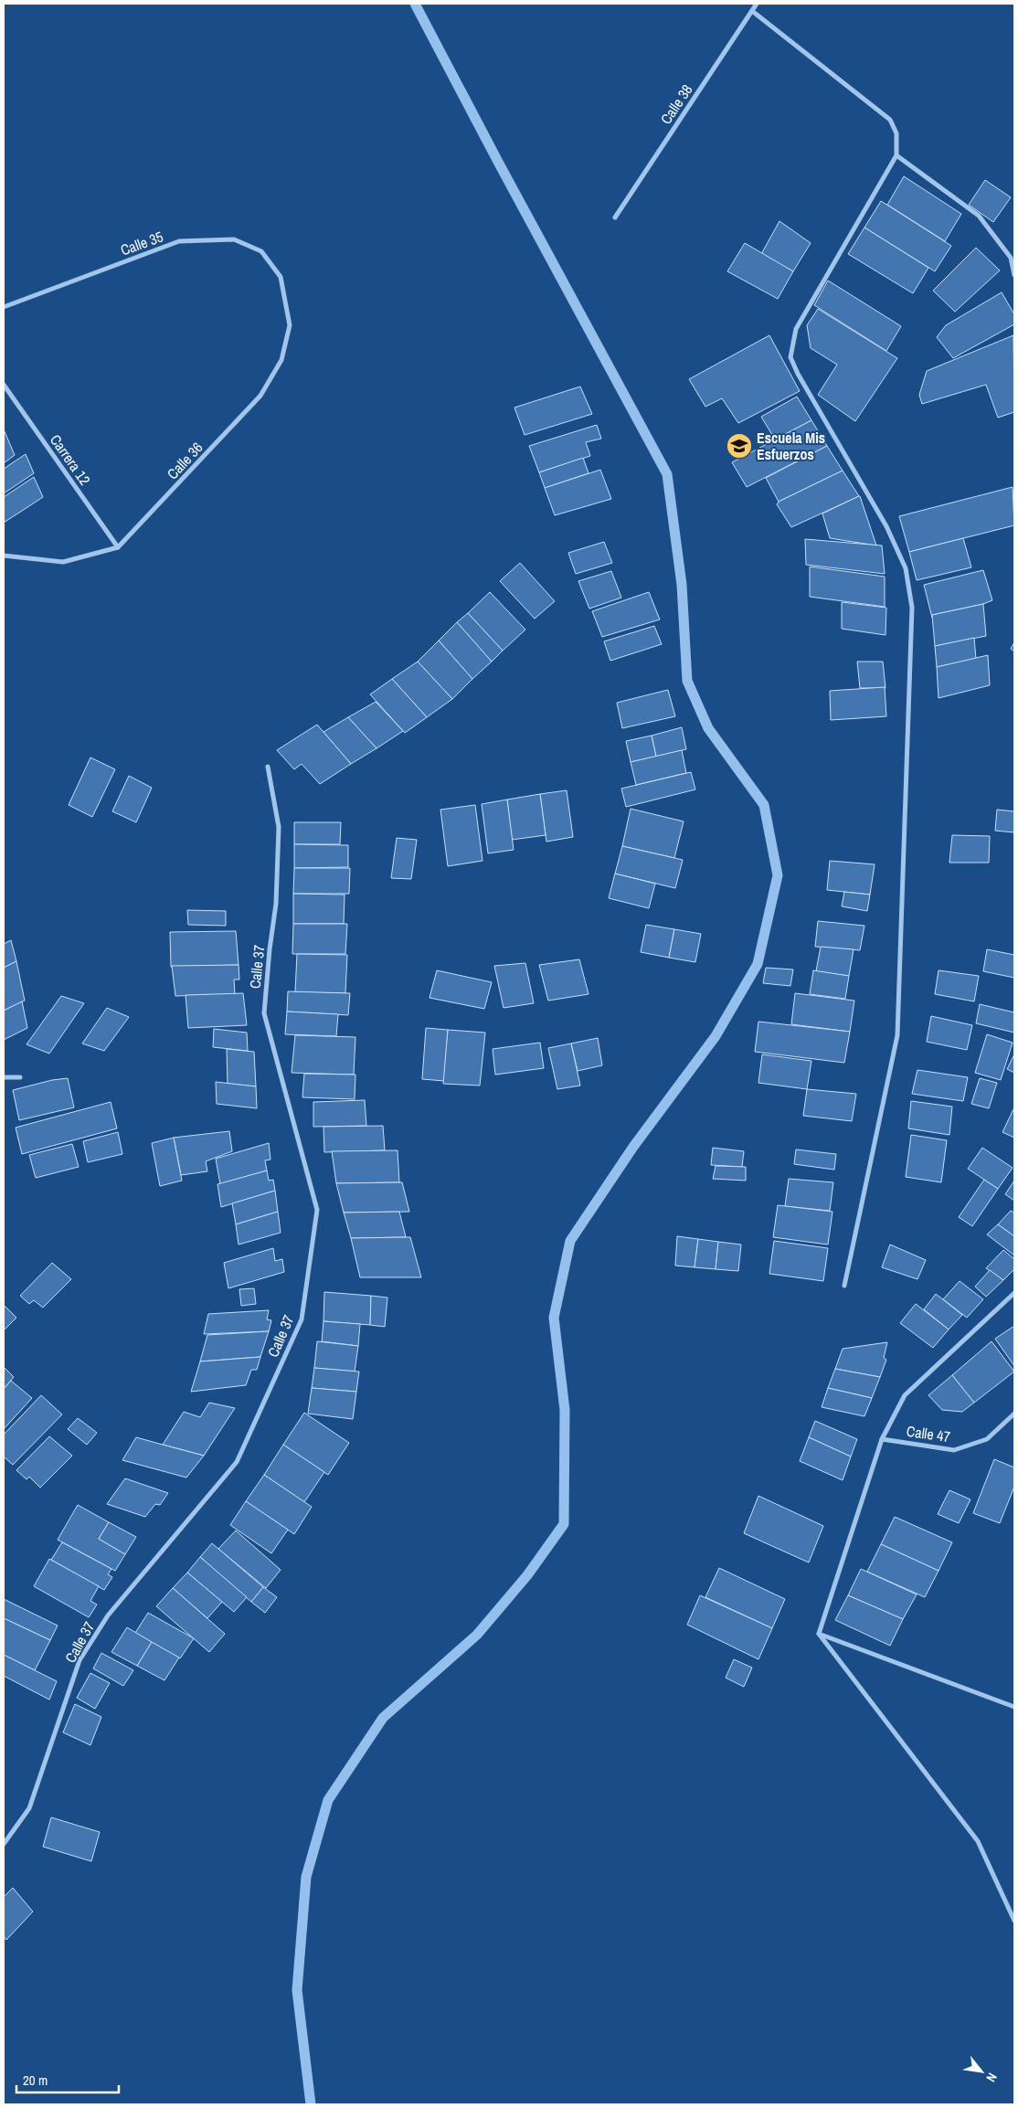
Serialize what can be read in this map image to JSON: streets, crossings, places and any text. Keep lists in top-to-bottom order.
{
  "streets": {
    "street": [
      "Calle 38",
      "Calle 35",
      "Carrera 12",
      "Calle 36",
      "Calle 37",
      "Calle 47"
    ]
  },
  "crossings": [
    ["Calle 35", "Calle 36"],
    ["Carrera 12", "Calle 36"]
  ],
  "places": {
    "school or university": ["Escuela Mis Esfuerzos"]
  },
  "scale_bar": "20 m",
  "north": "bottom right"
}
